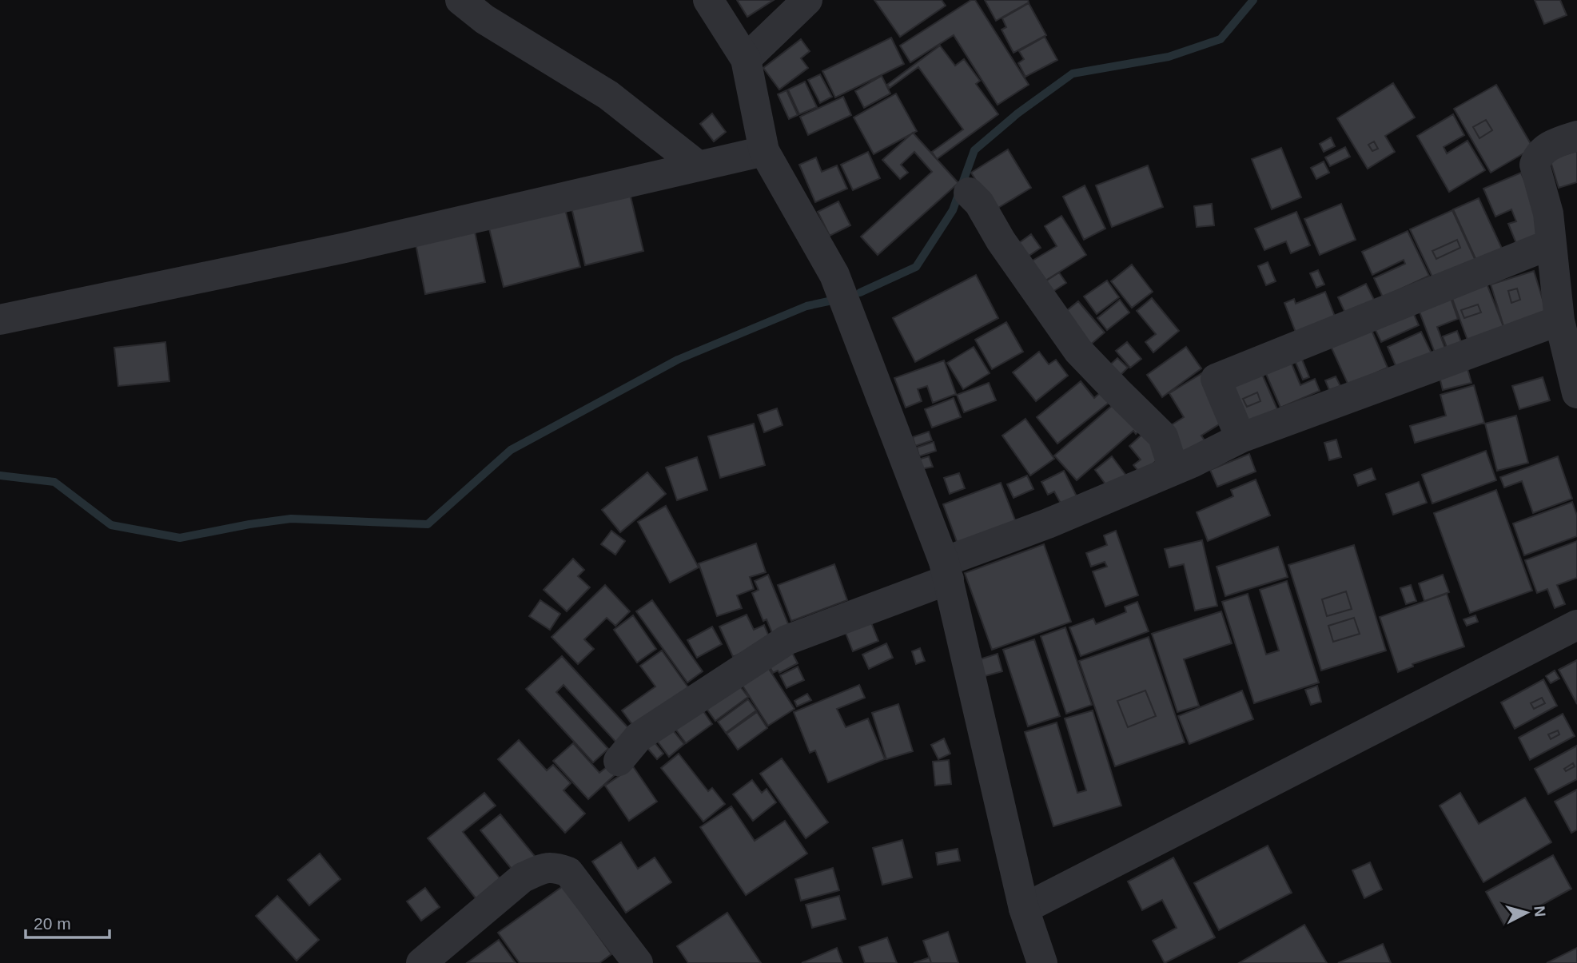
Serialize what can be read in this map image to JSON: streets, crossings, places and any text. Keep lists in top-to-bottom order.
{
  "scale_bar": "20 m",
  "north": "right"
}
